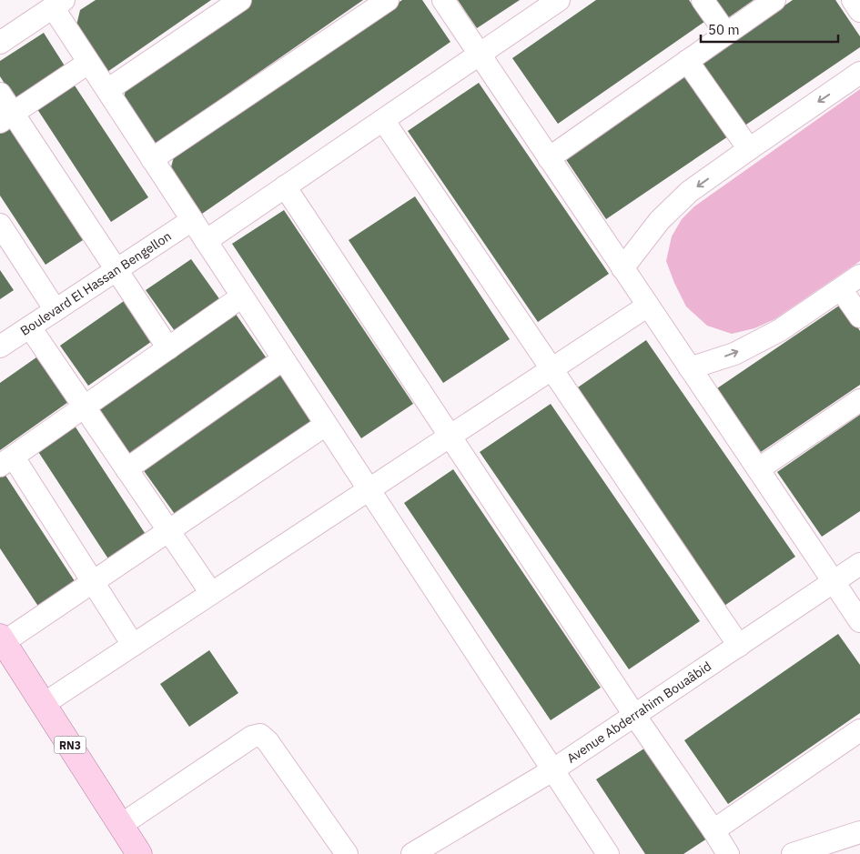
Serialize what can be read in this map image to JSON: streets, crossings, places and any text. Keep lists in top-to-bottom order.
{
  "streets": {
    "main road": ["RN3"],
    "street": ["Boulevard El Hassan Bengellon", "Avenue Abderrahim Bouaâbid"]
  },
  "scale_bar": "50 m"
}
